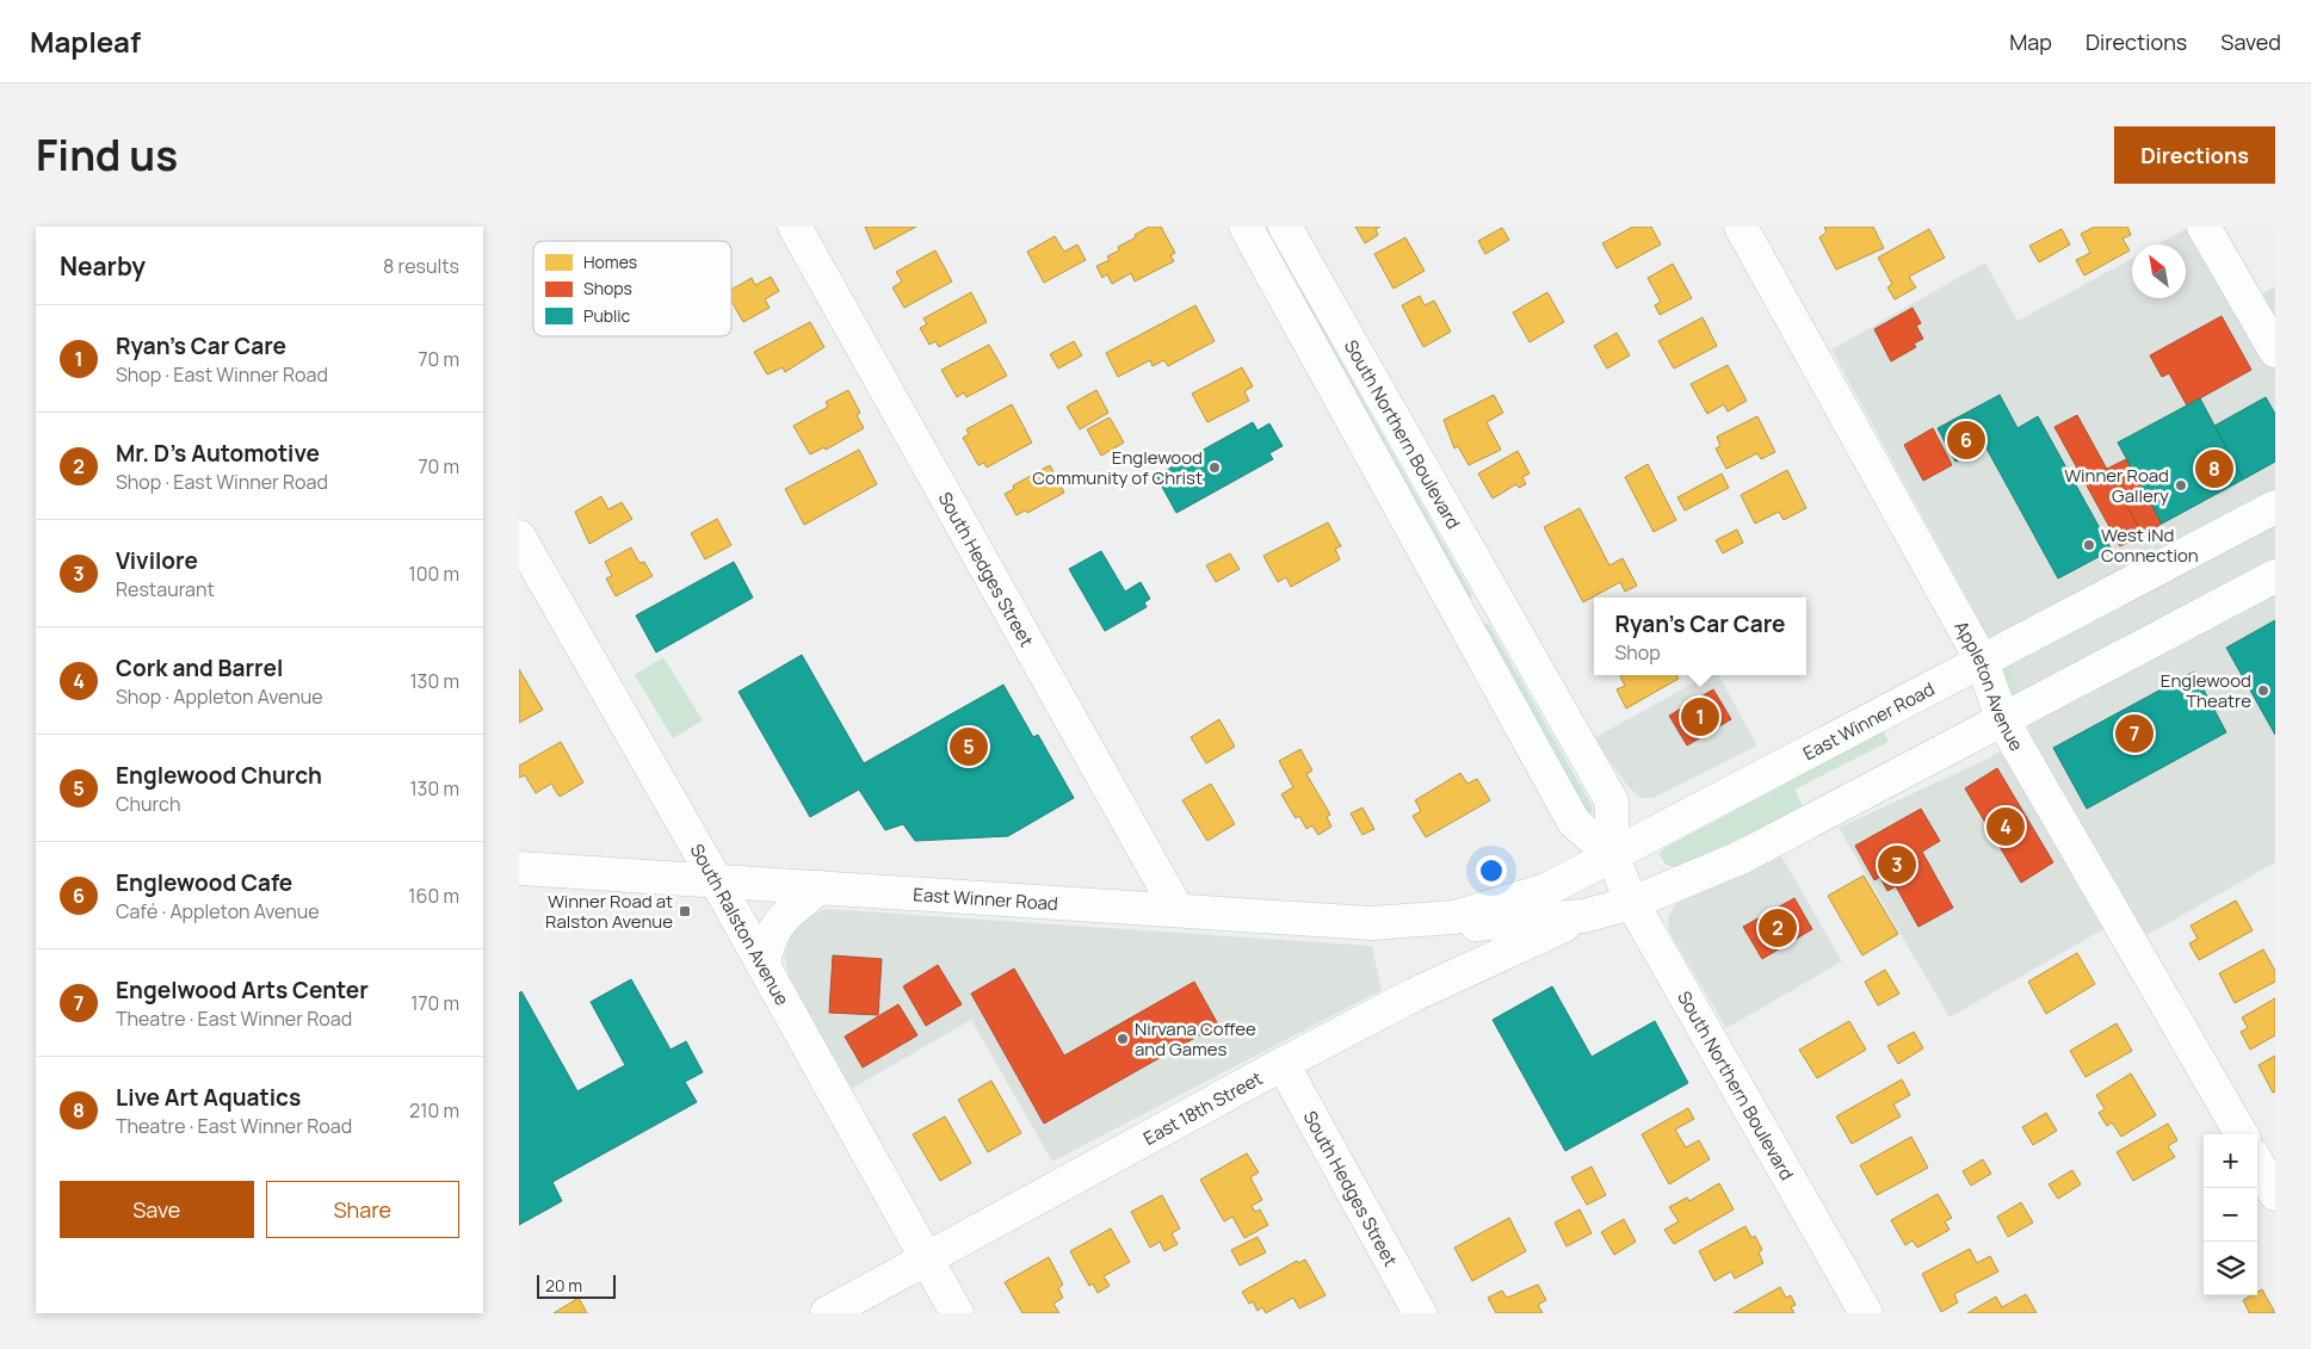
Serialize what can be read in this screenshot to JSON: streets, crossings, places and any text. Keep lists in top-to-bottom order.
{
  "streets": {
    "street": [
      "South Northern Boulevard",
      "South Hedges Street",
      "Appleton Avenue",
      "East Winner Road",
      "South Ralston Avenue",
      "East 18th Street"
    ]
  },
  "crossings": [
    ["South Northern Boulevard", "East Winner Road"],
    ["South Hedges Street", "East Winner Road"],
    ["South Hedges Street", "East 18th Street"],
    ["Appleton Avenue", "East Winner Road"],
    ["East Winner Road", "South Ralston Avenue"],
    ["East Winner Road", "East 18th Street"],
    ["South Ralston Avenue", "East 18th Street"]
  ],
  "places": {
    "other": [
      "Englewood Community of Christ",
      "Winner Road Gallery",
      "West iNd Connection",
      "Englewood Theatre",
      "Nirvana Coffee and Games"
    ],
    "transit": ["Winner Road at Ralston Avenue"]
  },
  "legend": ["Homes", "Shops", "Public"],
  "scale_bar": "20 m",
  "north": "top left",
  "page": {
    "header": "Mapleaf",
    "nav": ["Map", "Directions", "Saved"],
    "title": "Find us",
    "buttons": [
      "Directions",
      ["Save", "Share"]
    ],
    "heading": ["Nearby", "8 results"],
    "list": [
      {
        "mark": "1",
        "name": "Ryan's Car Care",
        "note": "Shop · East Winner Road",
        "value": "70 m"
      },
      {
        "mark": "2",
        "name": "Mr. D's Automotive",
        "note": "Shop · East Winner Road",
        "value": "70 m"
      },
      {
        "mark": "3",
        "name": "Vivilore",
        "note": "Restaurant",
        "value": "100 m"
      },
      {
        "mark": "4",
        "name": "Cork and Barrel",
        "note": "Shop · Appleton Avenue",
        "value": "130 m"
      },
      {
        "mark": "5",
        "name": "Englewood Church",
        "note": "Church",
        "value": "130 m"
      },
      {
        "mark": "6",
        "name": "Englewood Cafe",
        "note": "Café · Appleton Avenue",
        "value": "160 m"
      },
      {
        "mark": "7",
        "name": "Engelwood Arts Center",
        "note": "Theatre · East Winner Road",
        "value": "170 m"
      },
      {
        "mark": "8",
        "name": "Live Art Aquatics",
        "note": "Theatre · East Winner Road",
        "value": "210 m"
      }
    ],
    "pins": [
      "6",
      "8",
      "1",
      "7",
      "5",
      "4",
      "3",
      "2"
    ],
    "popup": ["Ryan's Car Care", "Shop"],
    "map_buttons": ["+", "−"],
    "scale": "20 m"
  }
}
